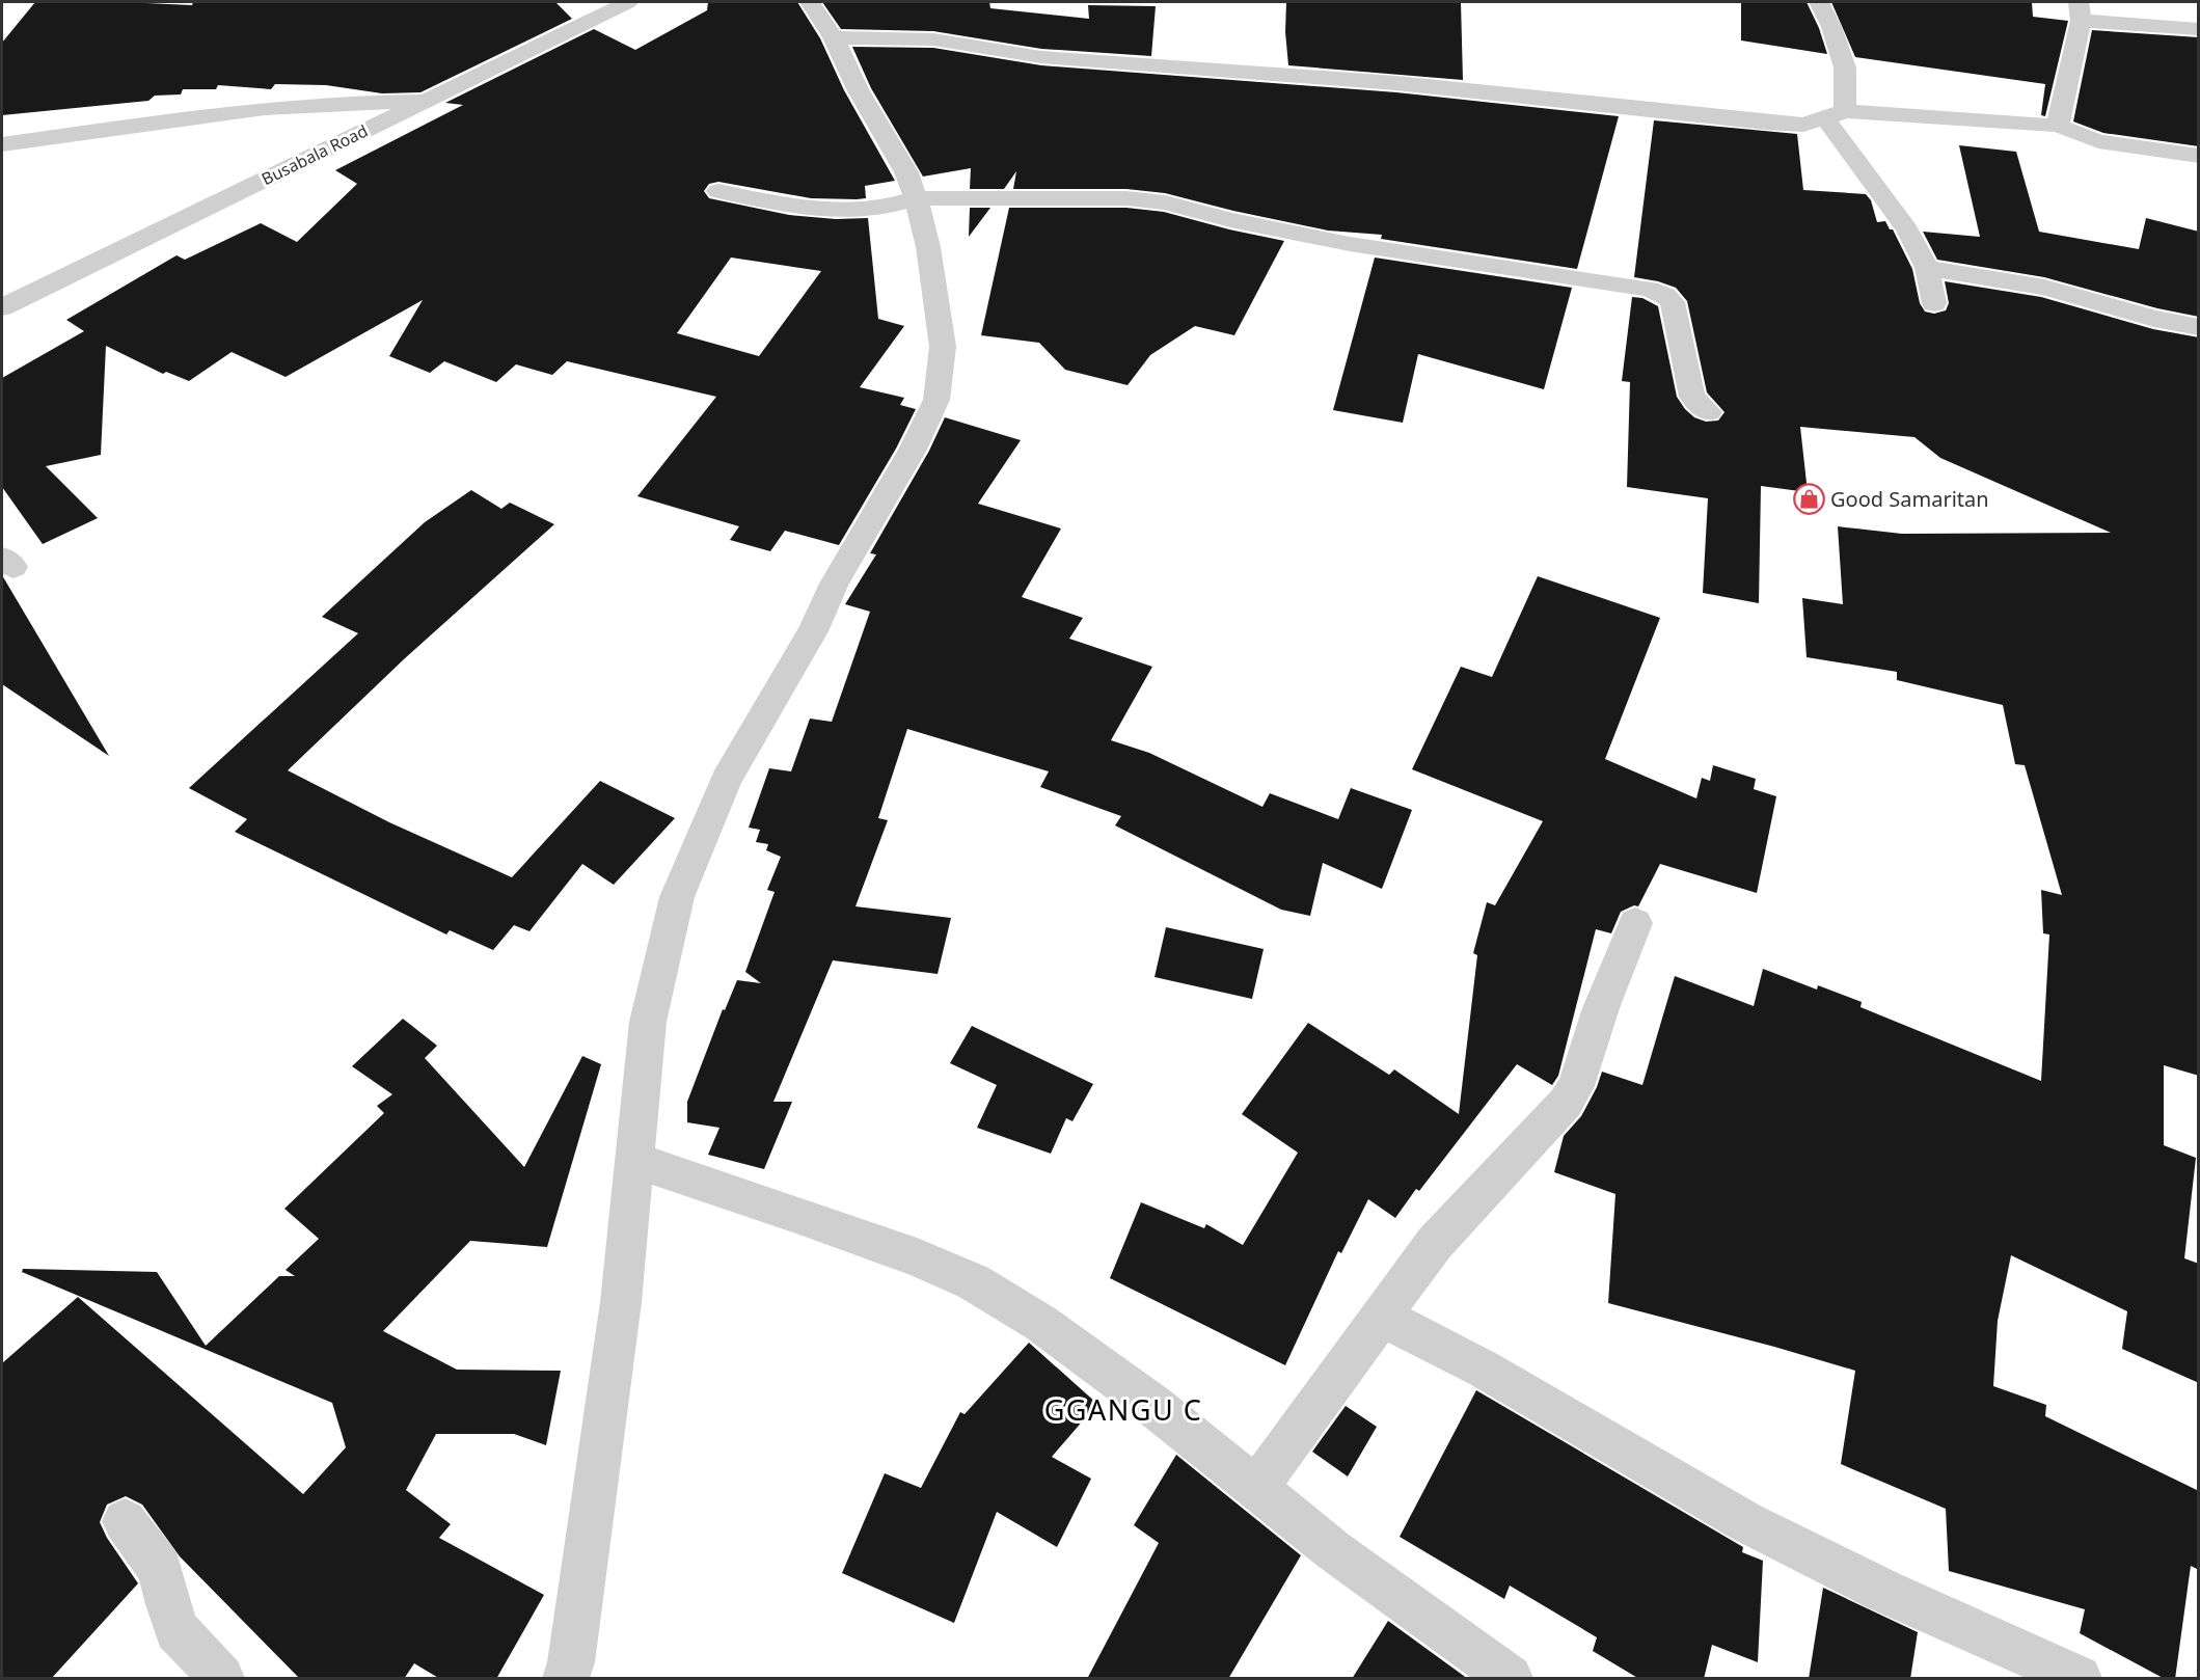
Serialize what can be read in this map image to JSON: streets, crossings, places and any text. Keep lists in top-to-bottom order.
{
  "streets": {
    "street": ["Busabala Road"]
  },
  "districts": ["GGANGU C"],
  "places": {
    "shop": ["Good Samaritan"]
  }
}
